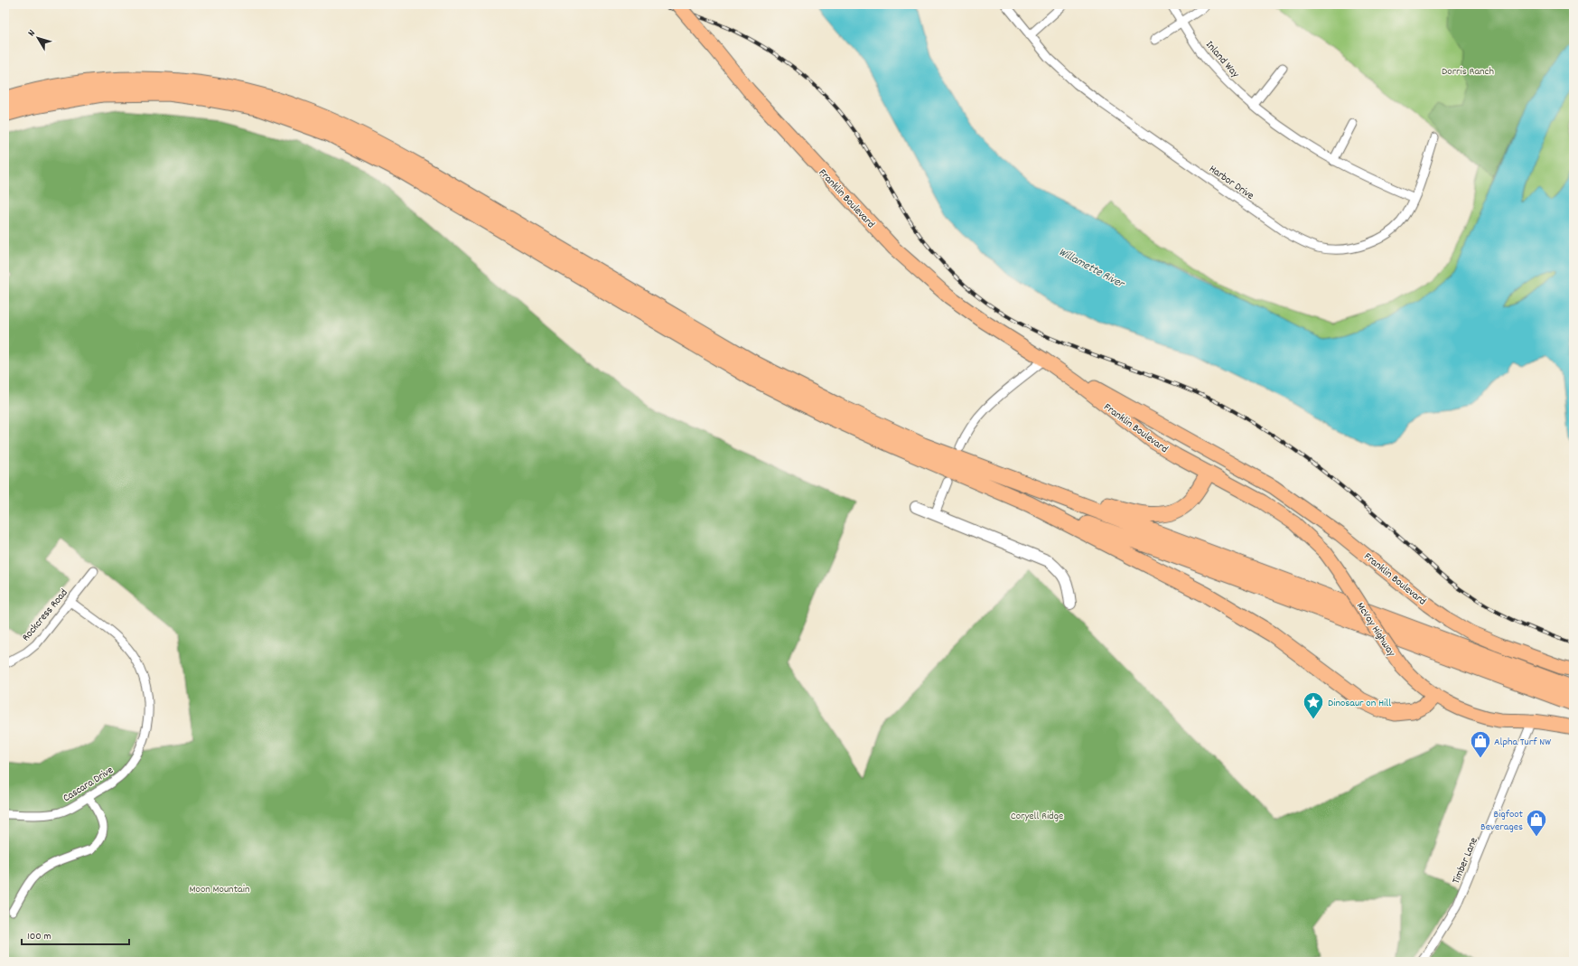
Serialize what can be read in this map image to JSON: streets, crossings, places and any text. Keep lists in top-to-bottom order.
{
  "streets": {
    "main road": ["Franklin Boulevard", "McVay Highway"],
    "street": [
      "Inland Way",
      "Harbor Drive",
      "Rockcress Road",
      "Cascara Drive",
      "Timber Lane"
    ]
  },
  "crossings": [
    ["Inland Way", "Harbor Drive"],
    ["Franklin Boulevard", "McVay Highway"],
    ["Rockcress Road", "Cascara Drive"],
    ["McVay Highway", "Timber Lane"]
  ],
  "water": ["Willamette River"],
  "parks": ["Dorris Ranch", "Coryell Ridge", "Moon Mountain"],
  "places": {
    "place": ["Dinosaur on Hill"],
    "shop": ["Alpha Turf NW", "Bigfoot Beverages"]
  },
  "scale_bar": "100 m",
  "north": "top left"
}
